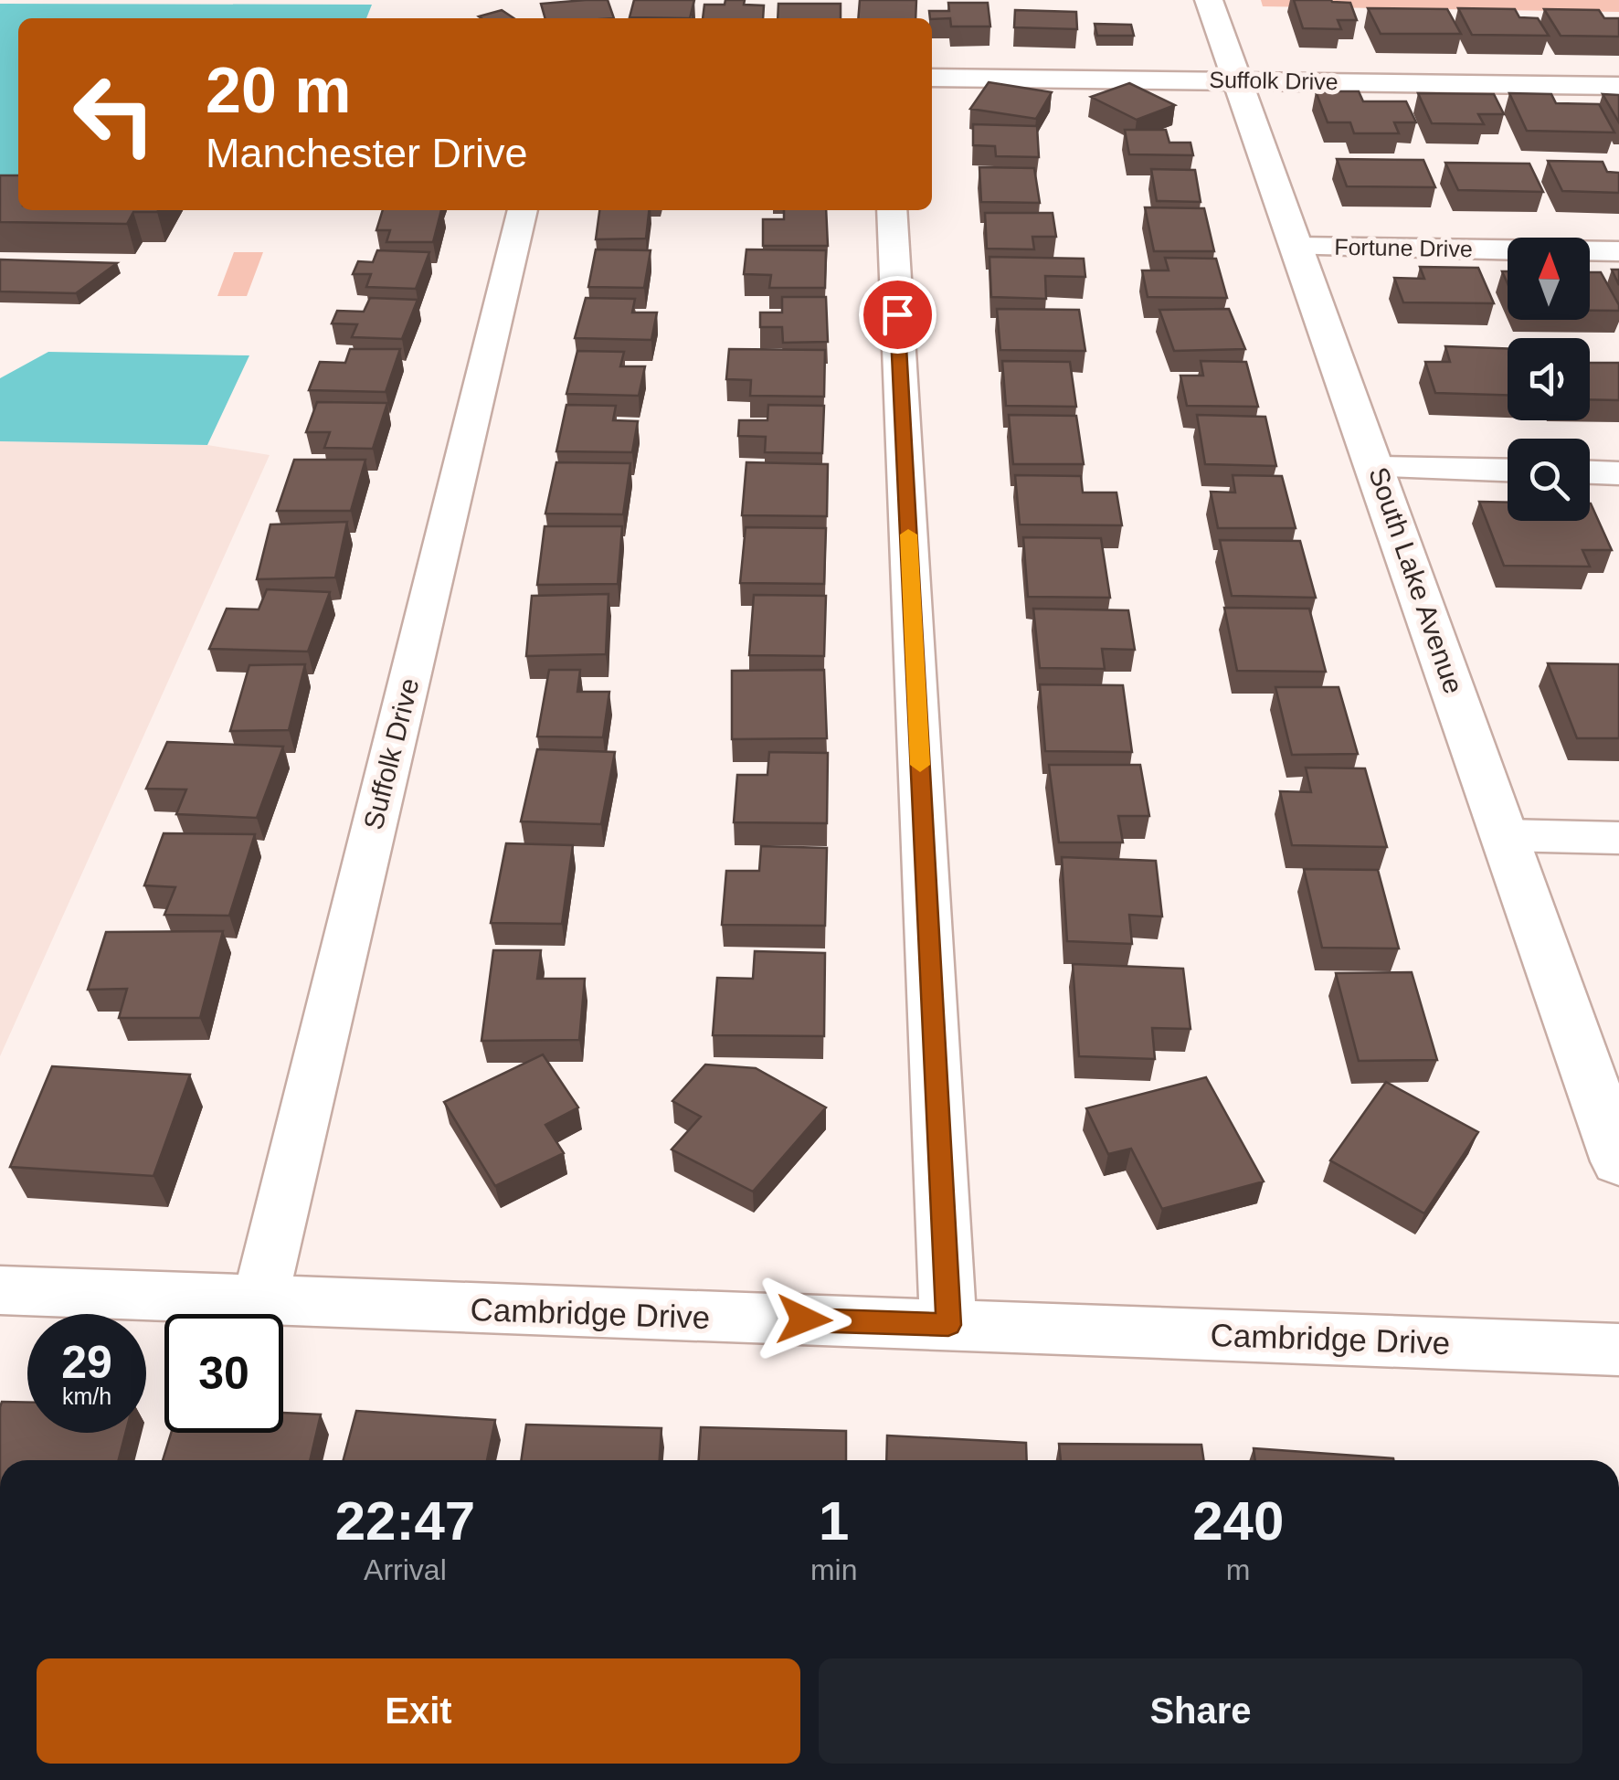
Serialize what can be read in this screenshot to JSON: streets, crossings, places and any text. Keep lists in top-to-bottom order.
{
  "streets": {
    "street": [
      "Suffolk Drive",
      "Fortune Drive",
      "South Lake Avenue",
      "Cambridge Drive"
    ]
  },
  "crossings": [
    ["Suffolk Drive", "South Lake Avenue"],
    ["Suffolk Drive", "Cambridge Drive"],
    ["Fortune Drive", "South Lake Avenue"]
  ],
  "north": "top",
  "page": {
    "turn": ["20 m", "Manchester Drive"],
    "speed": "29 km/h",
    "limit": "30",
    "eta": [
      "22:47",
      "Arrival",
      "1",
      "min",
      "240",
      "m"
    ],
    "buttons": ["Exit", "Share"]
  }
}
